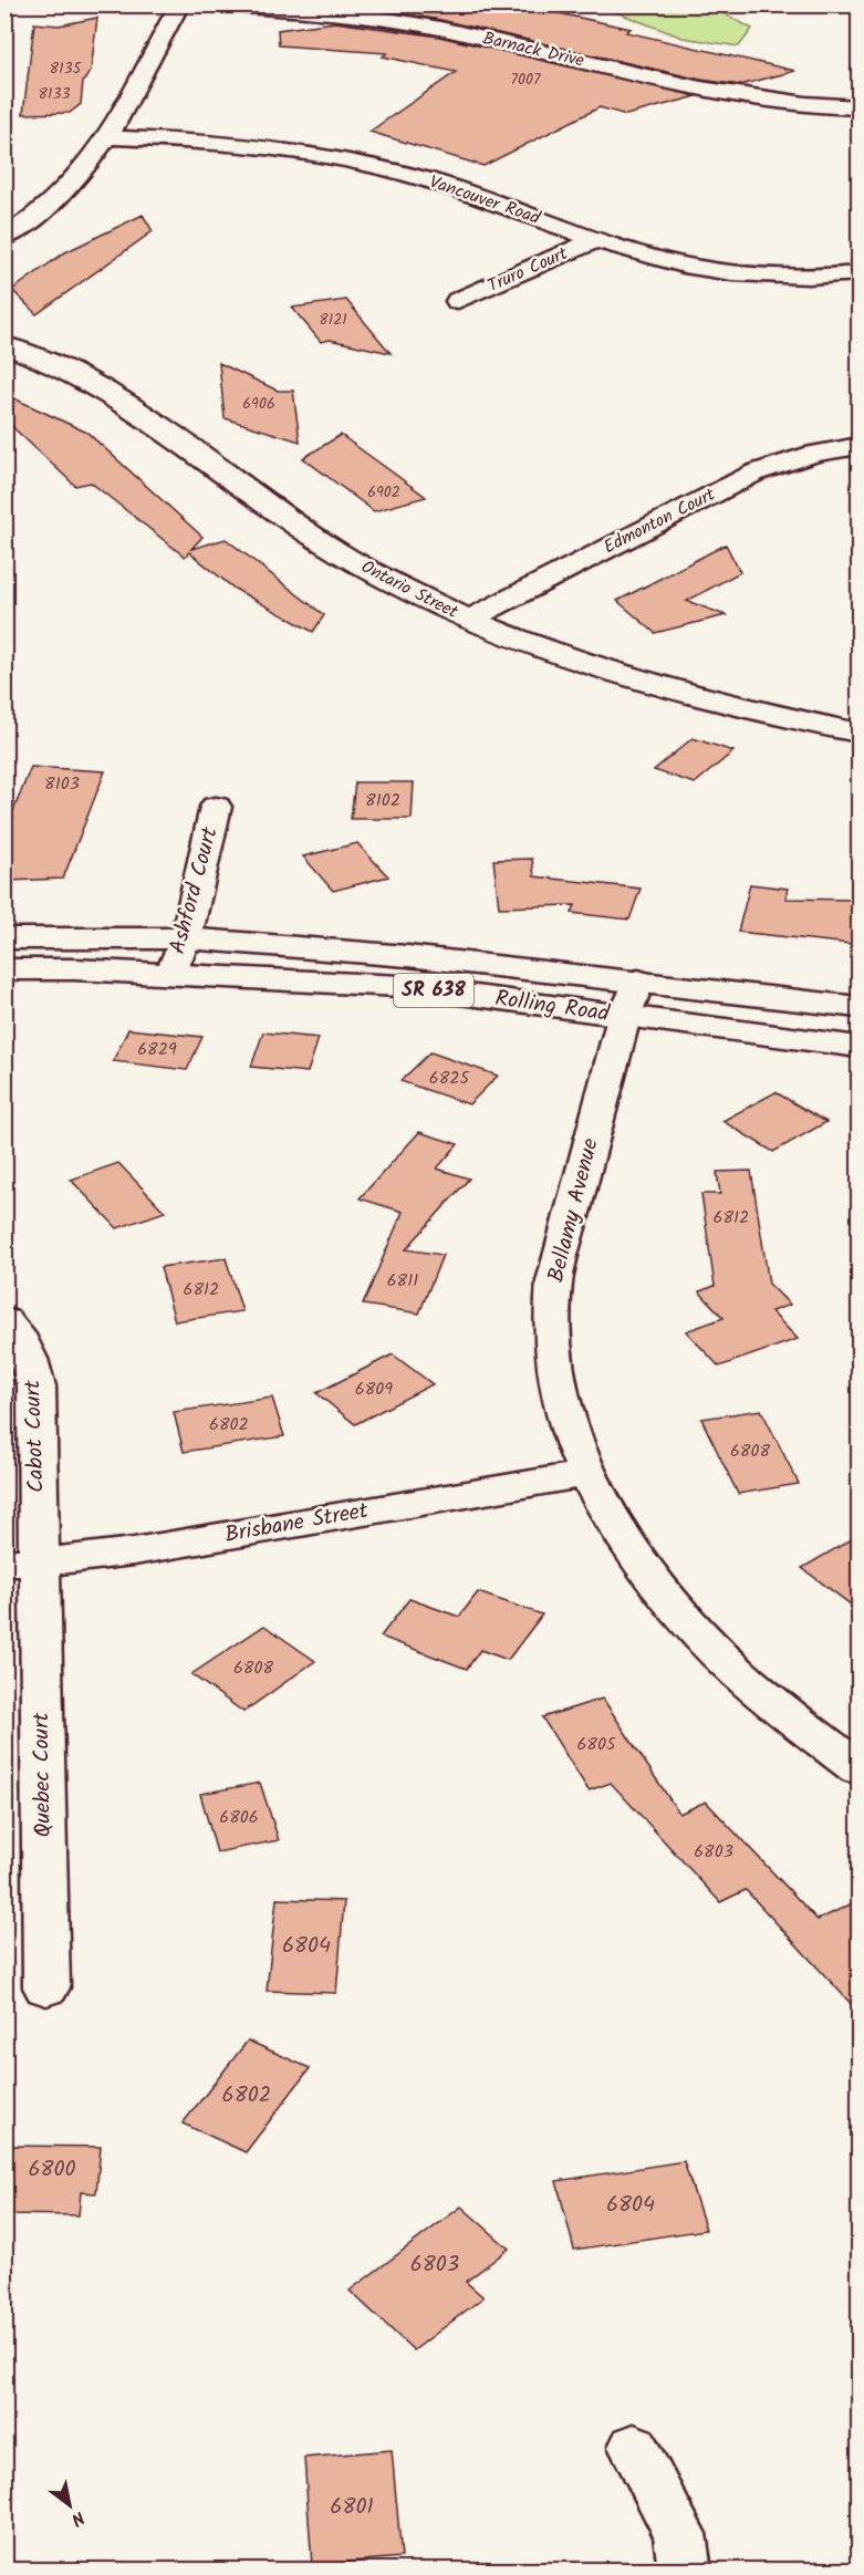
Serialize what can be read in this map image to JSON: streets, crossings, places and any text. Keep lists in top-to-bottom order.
{
  "streets": {
    "street": [
      "Barnack Drive",
      "Vancouver Road",
      "Truro Court",
      "Edmonton Court",
      "Ontario Street",
      "Ashford Court",
      "SR 638",
      "Rolling Road",
      "Bellamy Avenue",
      "Cabot Court",
      "Brisbane Street",
      "Quebec Court"
    ]
  },
  "crossings": [
    ["Vancouver Road", "Truro Court"],
    ["Edmonton Court", "Ontario Street"],
    ["Ashford Court", "Rolling Road"],
    ["Rolling Road", "Bellamy Avenue"],
    ["Bellamy Avenue", "Brisbane Street"],
    ["Cabot Court", "Brisbane Street"],
    ["Cabot Court", "Quebec Court"],
    ["Brisbane Street", "Quebec Court"]
  ],
  "house_numbers": [
    "8135",
    "7007",
    "8133",
    "8121",
    "6906",
    "6902",
    "8103",
    "8102",
    "6829",
    "6825",
    "6812",
    "6811",
    "6812",
    "6809",
    "6802",
    "6808",
    "6808",
    "6805",
    "6806",
    "6803",
    "6804",
    "6802",
    "6800",
    "6804",
    "6803",
    "6801"
  ],
  "north": "bottom right"
}
